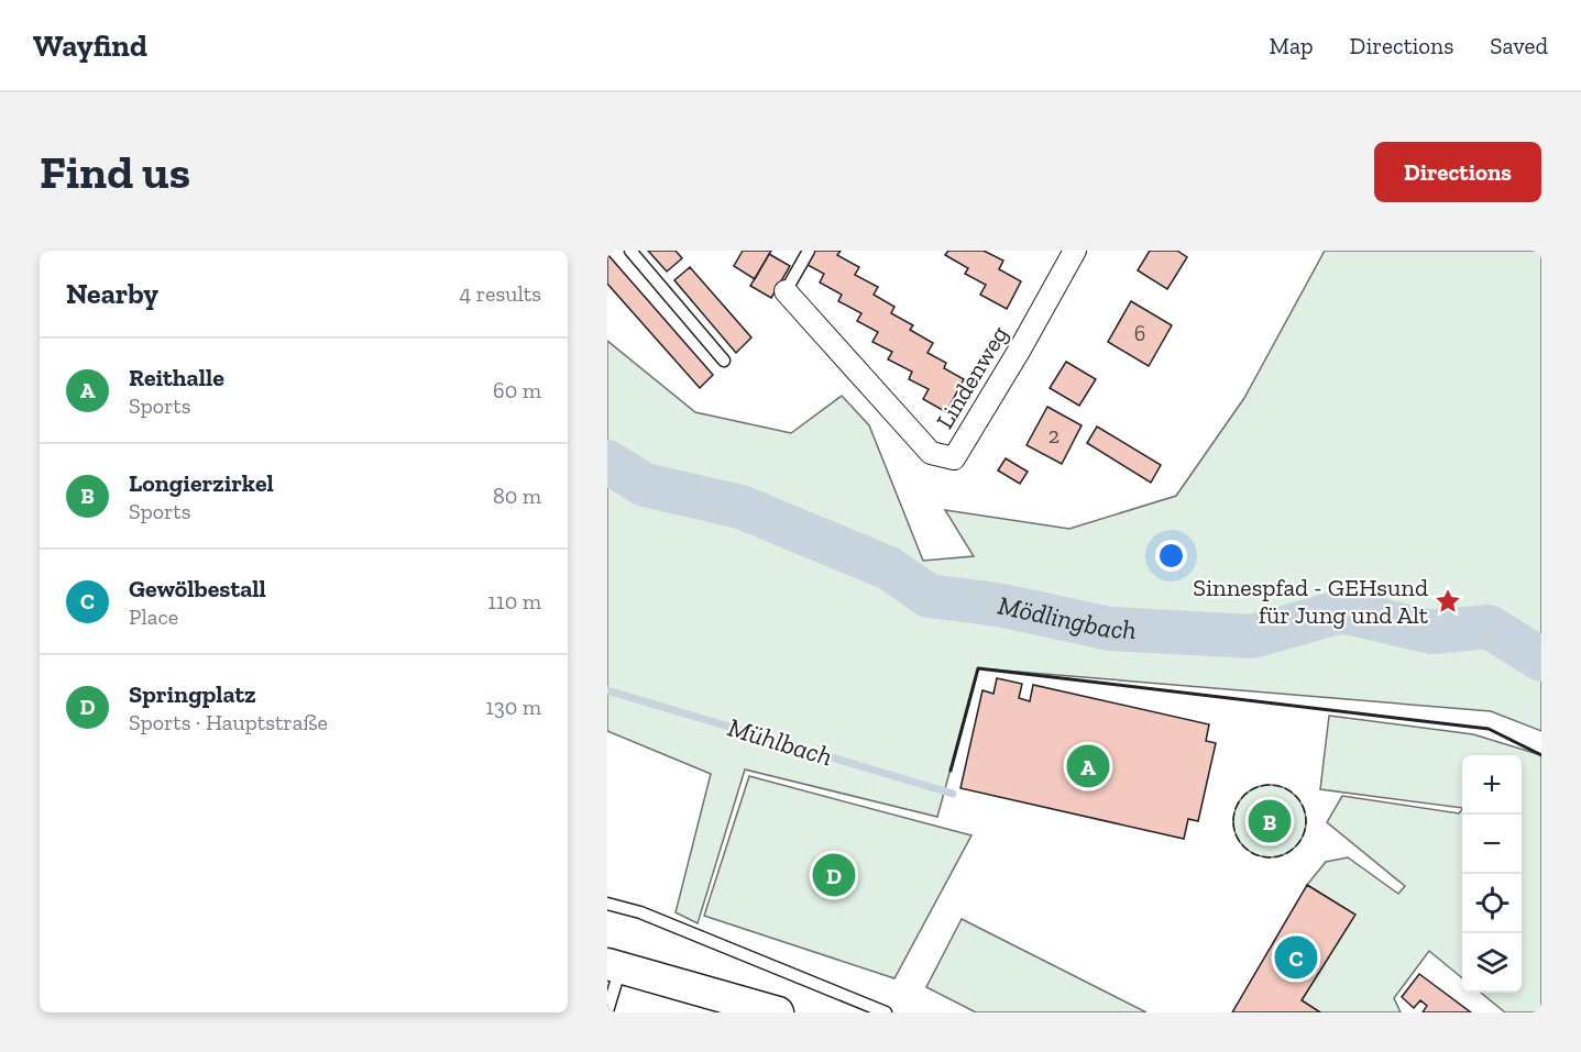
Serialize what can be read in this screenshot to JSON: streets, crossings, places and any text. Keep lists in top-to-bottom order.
{
  "streets": {
    "street": ["Lindenweg"]
  },
  "water": ["Mödlingbach", "Mühlbach"],
  "places": {
    "place": ["Sinnespfad - GEHsund für Jung und Alt"]
  },
  "house_numbers": ["6", "2"],
  "page": {
    "header": "Wayfind",
    "nav": ["Map", "Directions", "Saved"],
    "buttons": "Directions",
    "title": "Find us",
    "heading": ["Nearby", "4 results"],
    "list": [
      {
        "mark": "A",
        "name": "Reithalle",
        "note": "Sports",
        "value": "60 m"
      },
      {
        "mark": "B",
        "name": "Longierzirkel",
        "note": "Sports",
        "value": "80 m"
      },
      {
        "mark": "C",
        "name": "Gewölbestall",
        "note": "Place",
        "value": "110 m"
      },
      {
        "mark": "D",
        "name": "Springplatz",
        "note": "Sports · Hauptstraße",
        "value": "130 m"
      }
    ],
    "pins": [
      "A",
      "B",
      "D",
      "C"
    ],
    "map_buttons": ["+", "−"]
  }
}
